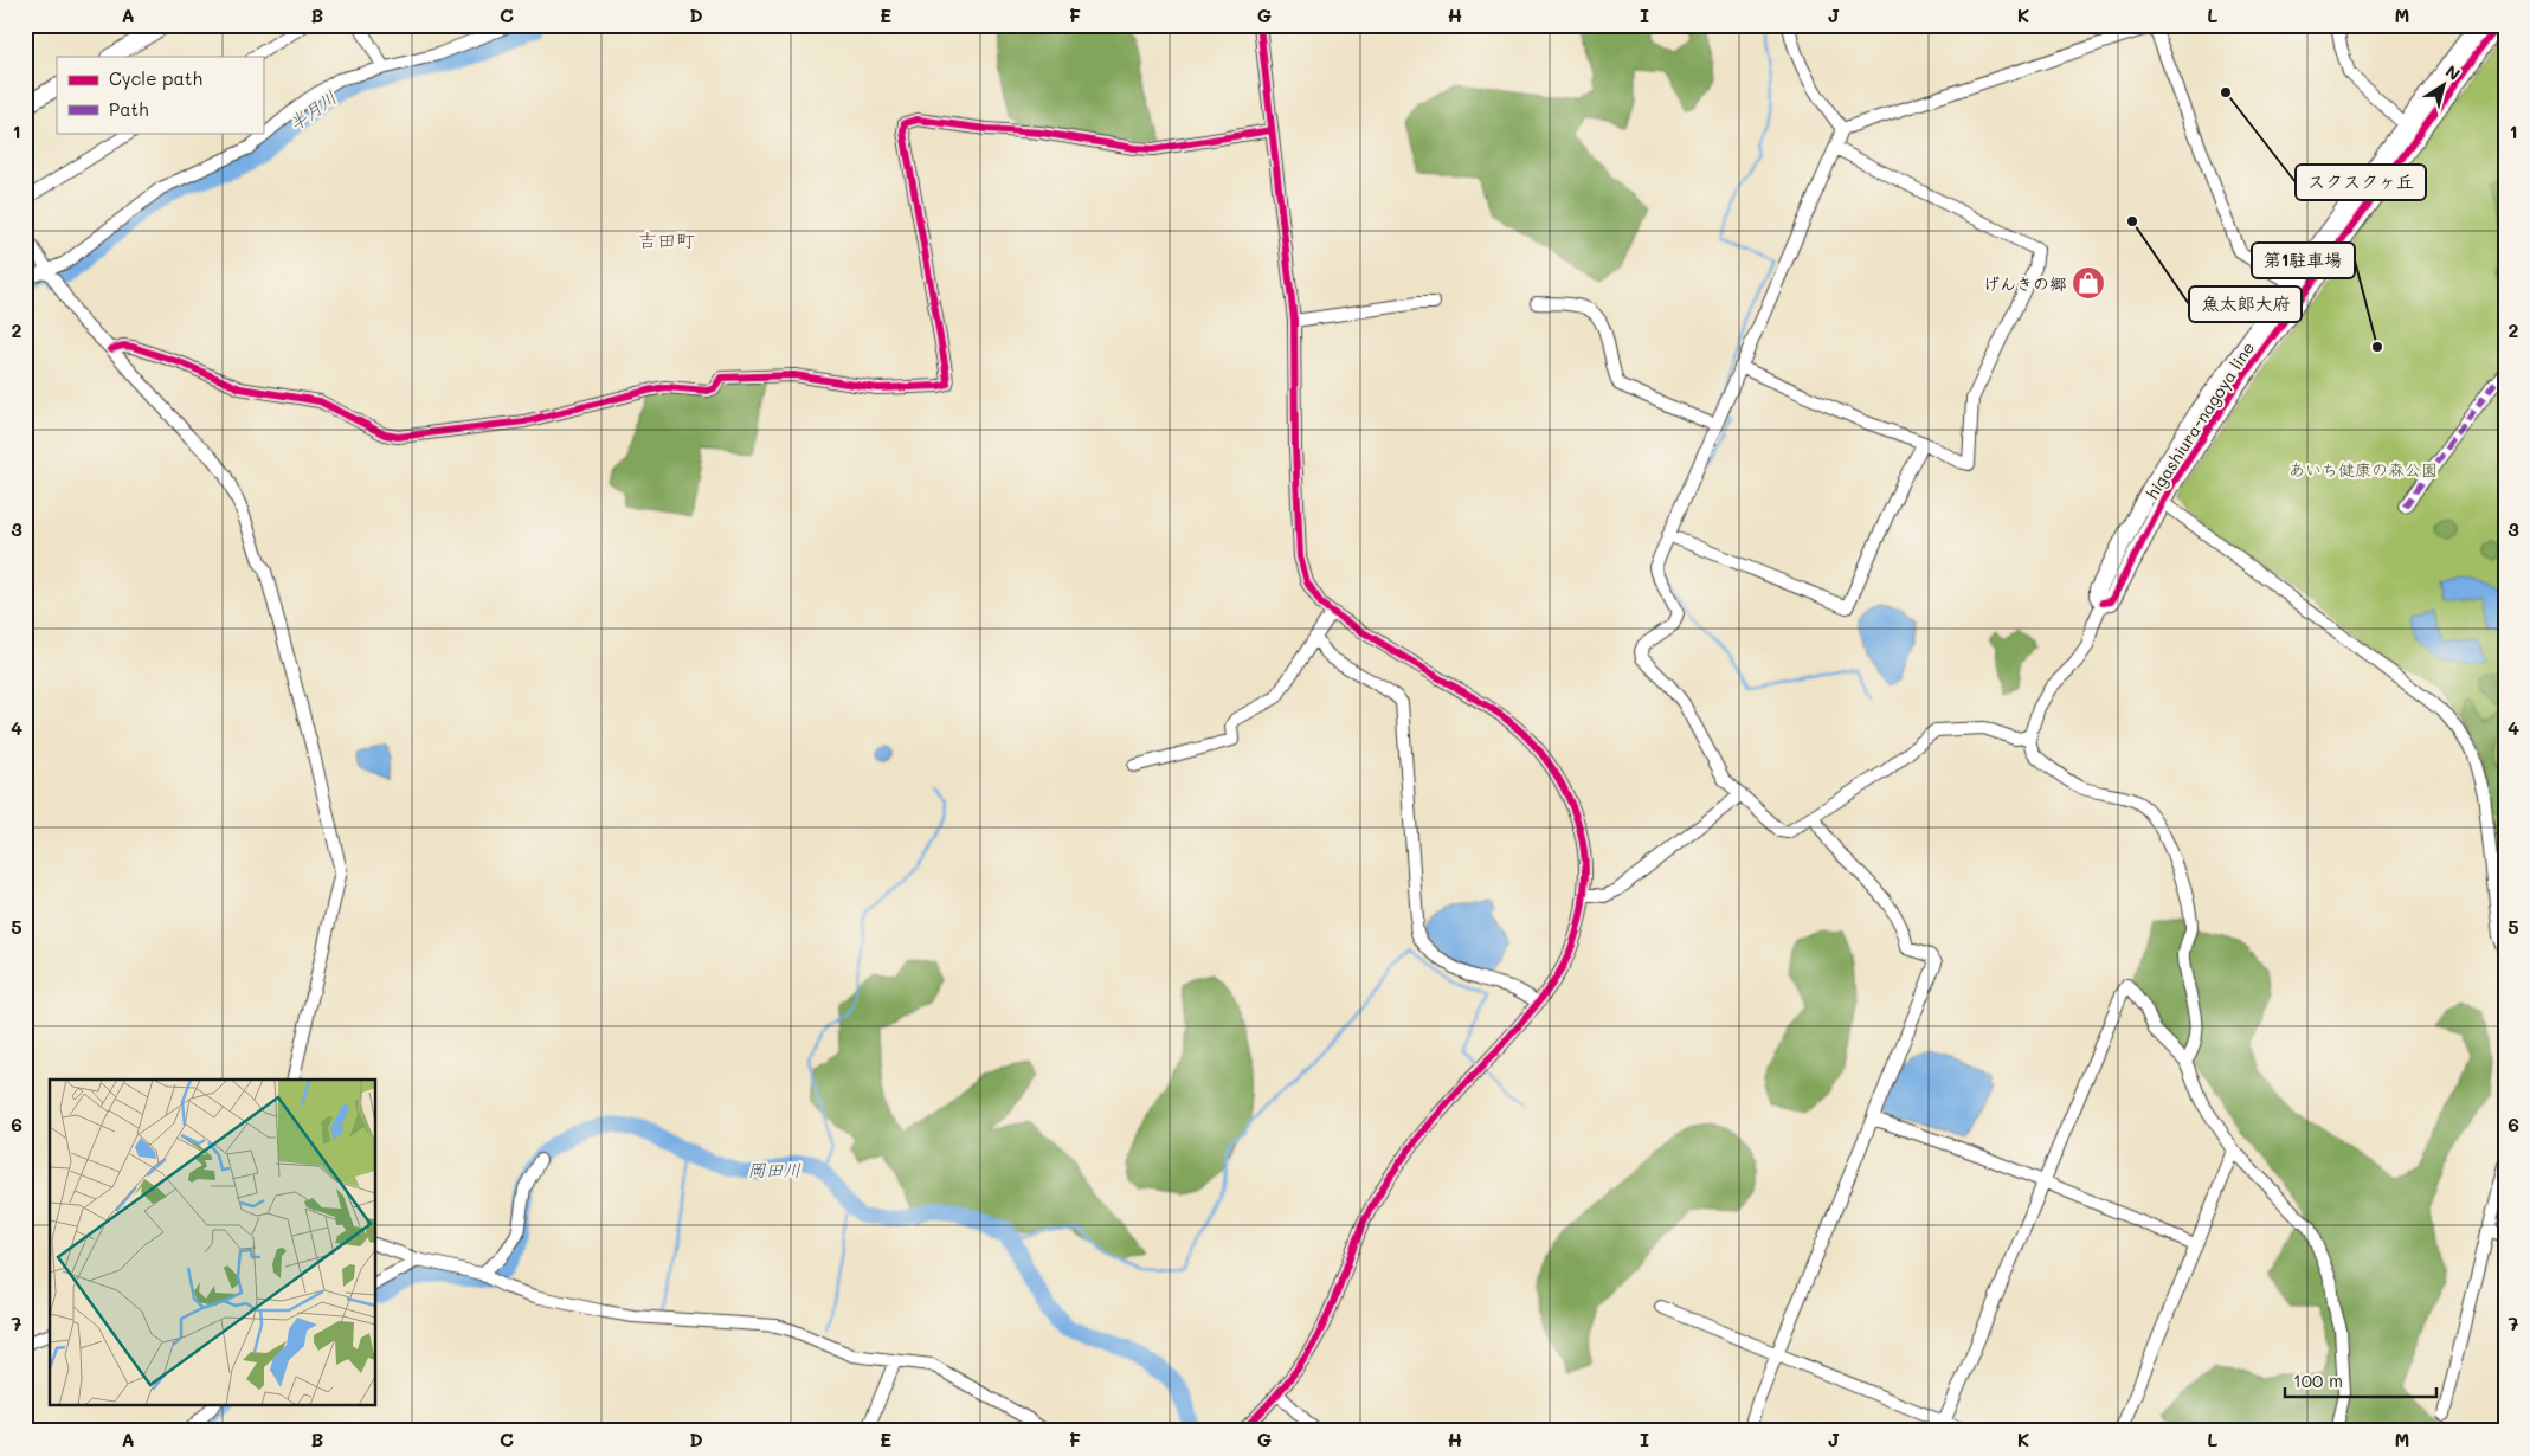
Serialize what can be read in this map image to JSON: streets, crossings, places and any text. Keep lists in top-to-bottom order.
{
  "streets": {
    "main road": ["higashiura-nagoya line"]
  },
  "districts": ["吉田町"],
  "water": ["半月川", "岡田川"],
  "parks": ["あいち健康の森公園"],
  "places": {
    "other": ["スクスクヶ丘", "魚太郎大府", "第1駐車場"],
    "shop": ["げんきの郷"]
  },
  "legend": ["Cycle path", "Path"],
  "scale_bar": "100 m",
  "north": "top right",
  "grid": {
    "columns": [
      "A",
      "B",
      "C",
      "D",
      "E",
      "F",
      "G",
      "H",
      "I",
      "J",
      "K",
      "L",
      "M"
    ],
    "rows": [
      "1",
      "2",
      "3",
      "4",
      "5",
      "6",
      "7"
    ]
  }
}
